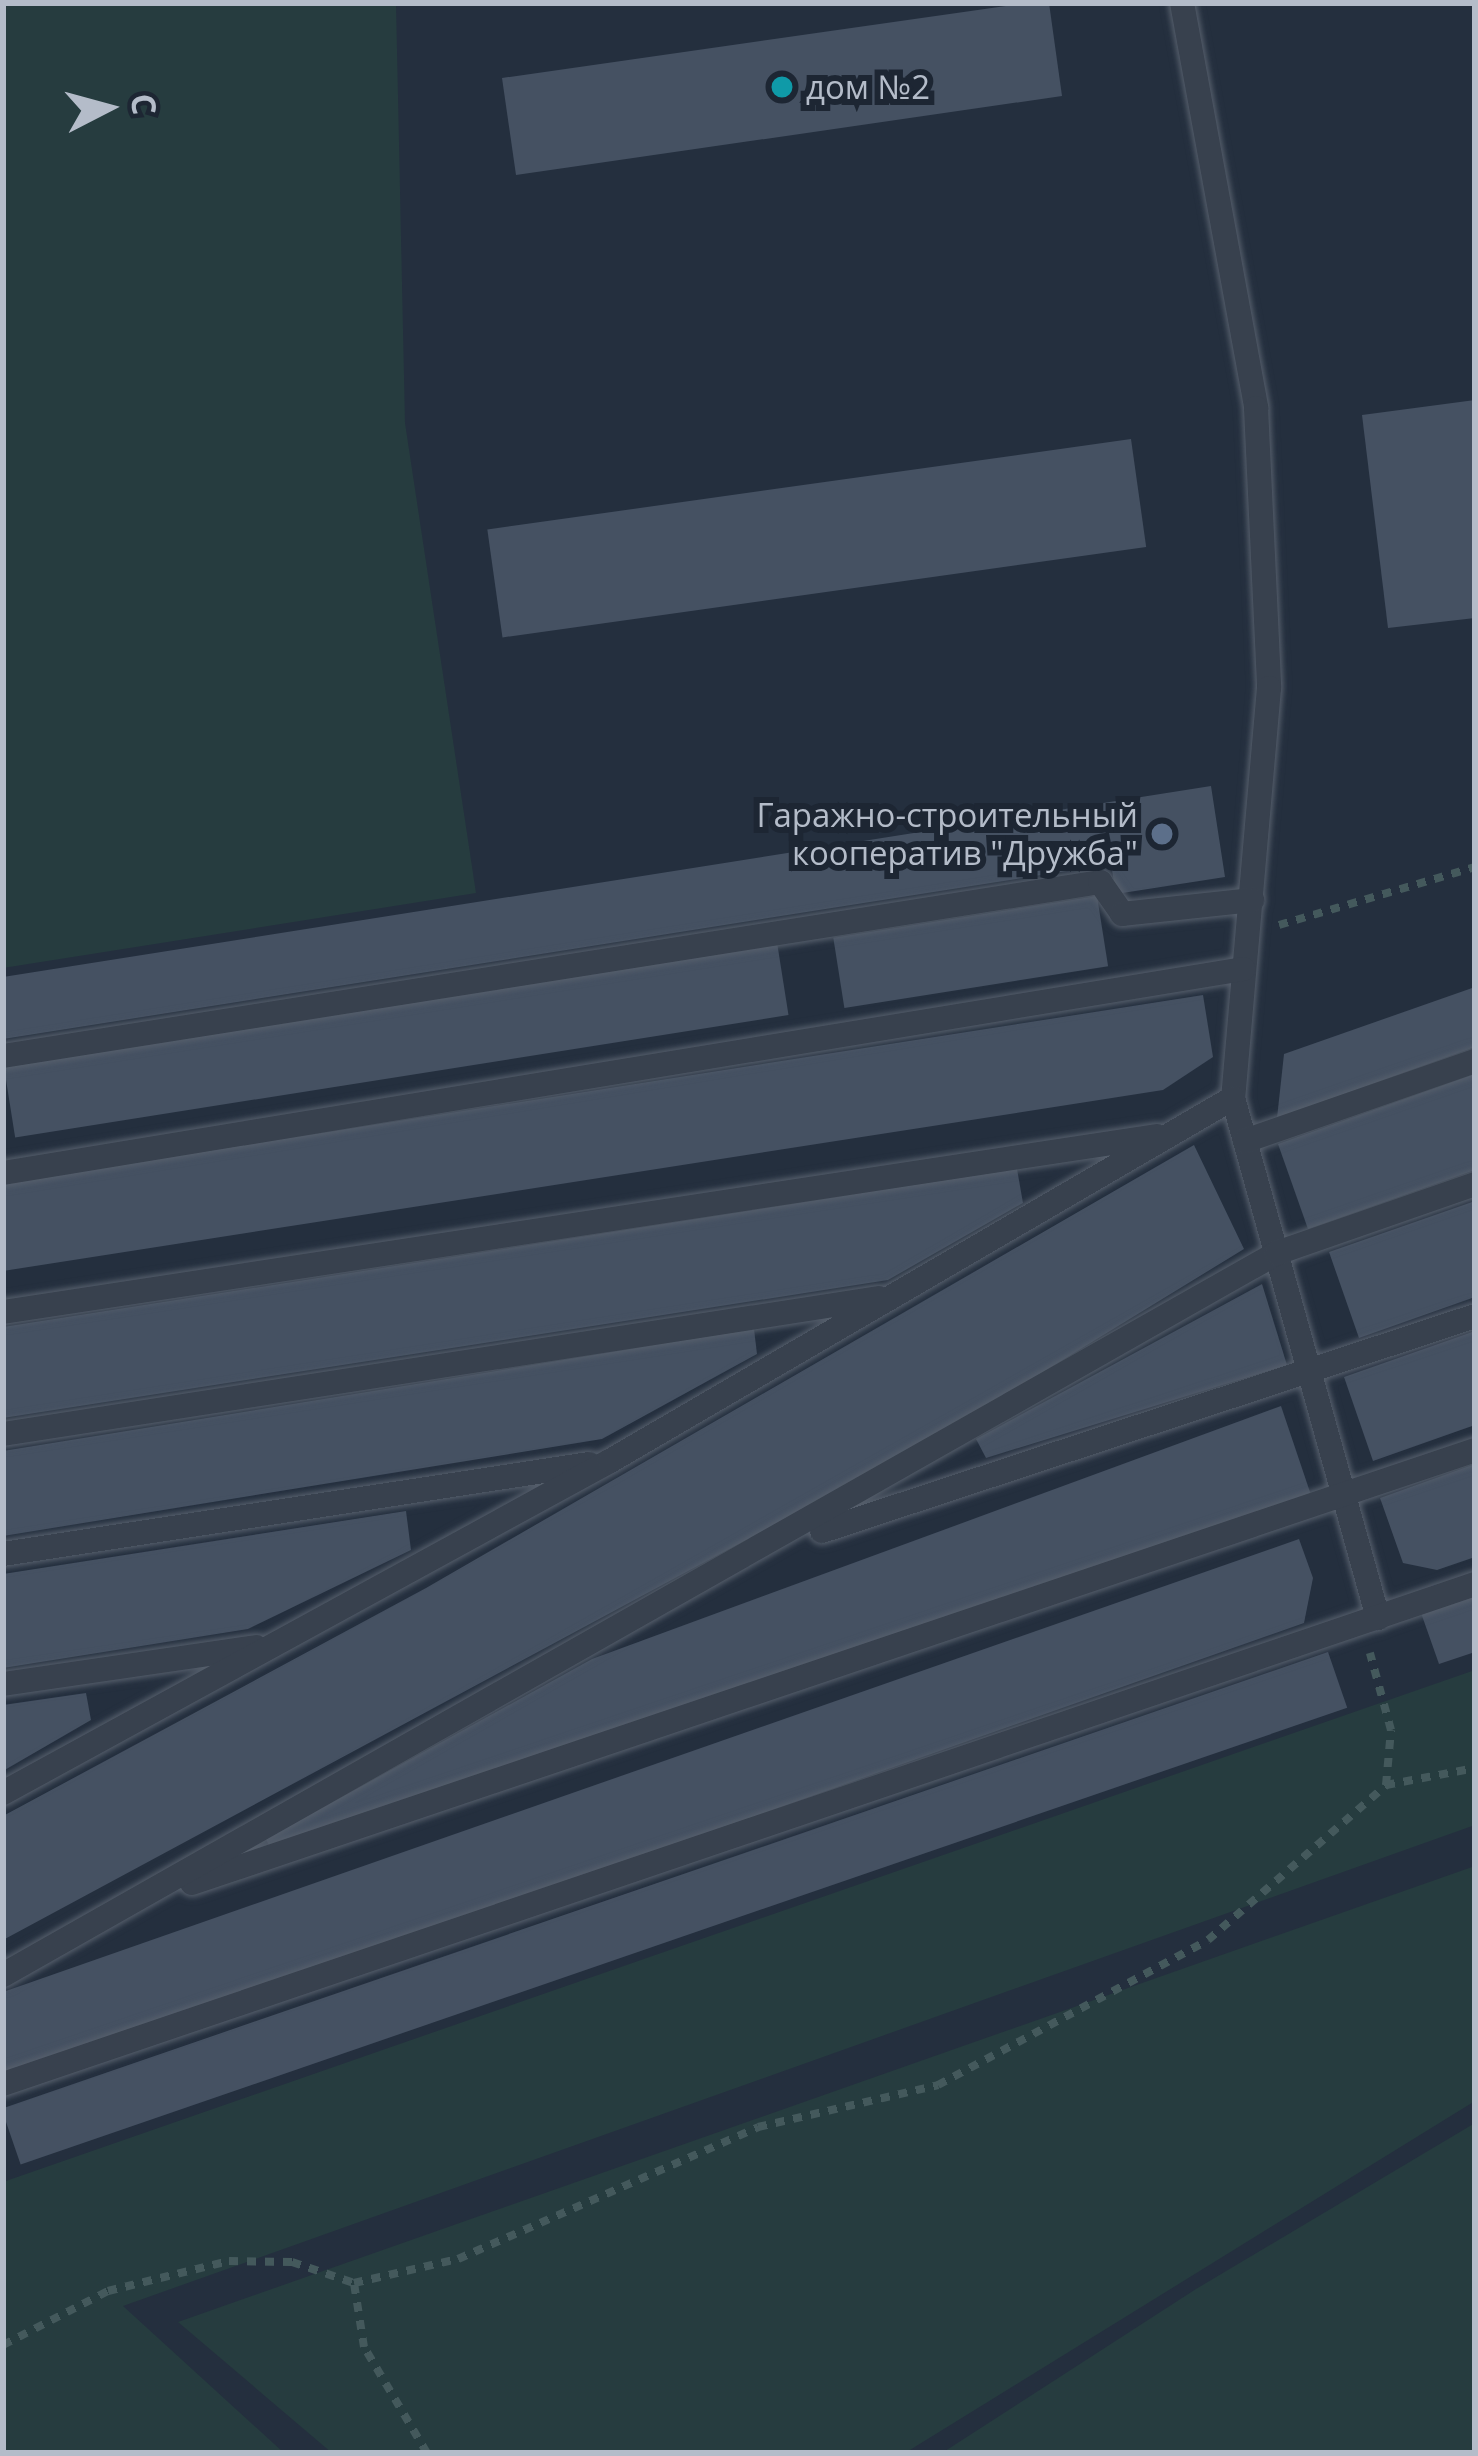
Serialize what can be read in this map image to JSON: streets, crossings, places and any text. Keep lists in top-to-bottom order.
{
  "places": ["дом №2", "Гаражно-строительный кооператив \"Дружба\""],
  "north": "right"
}
